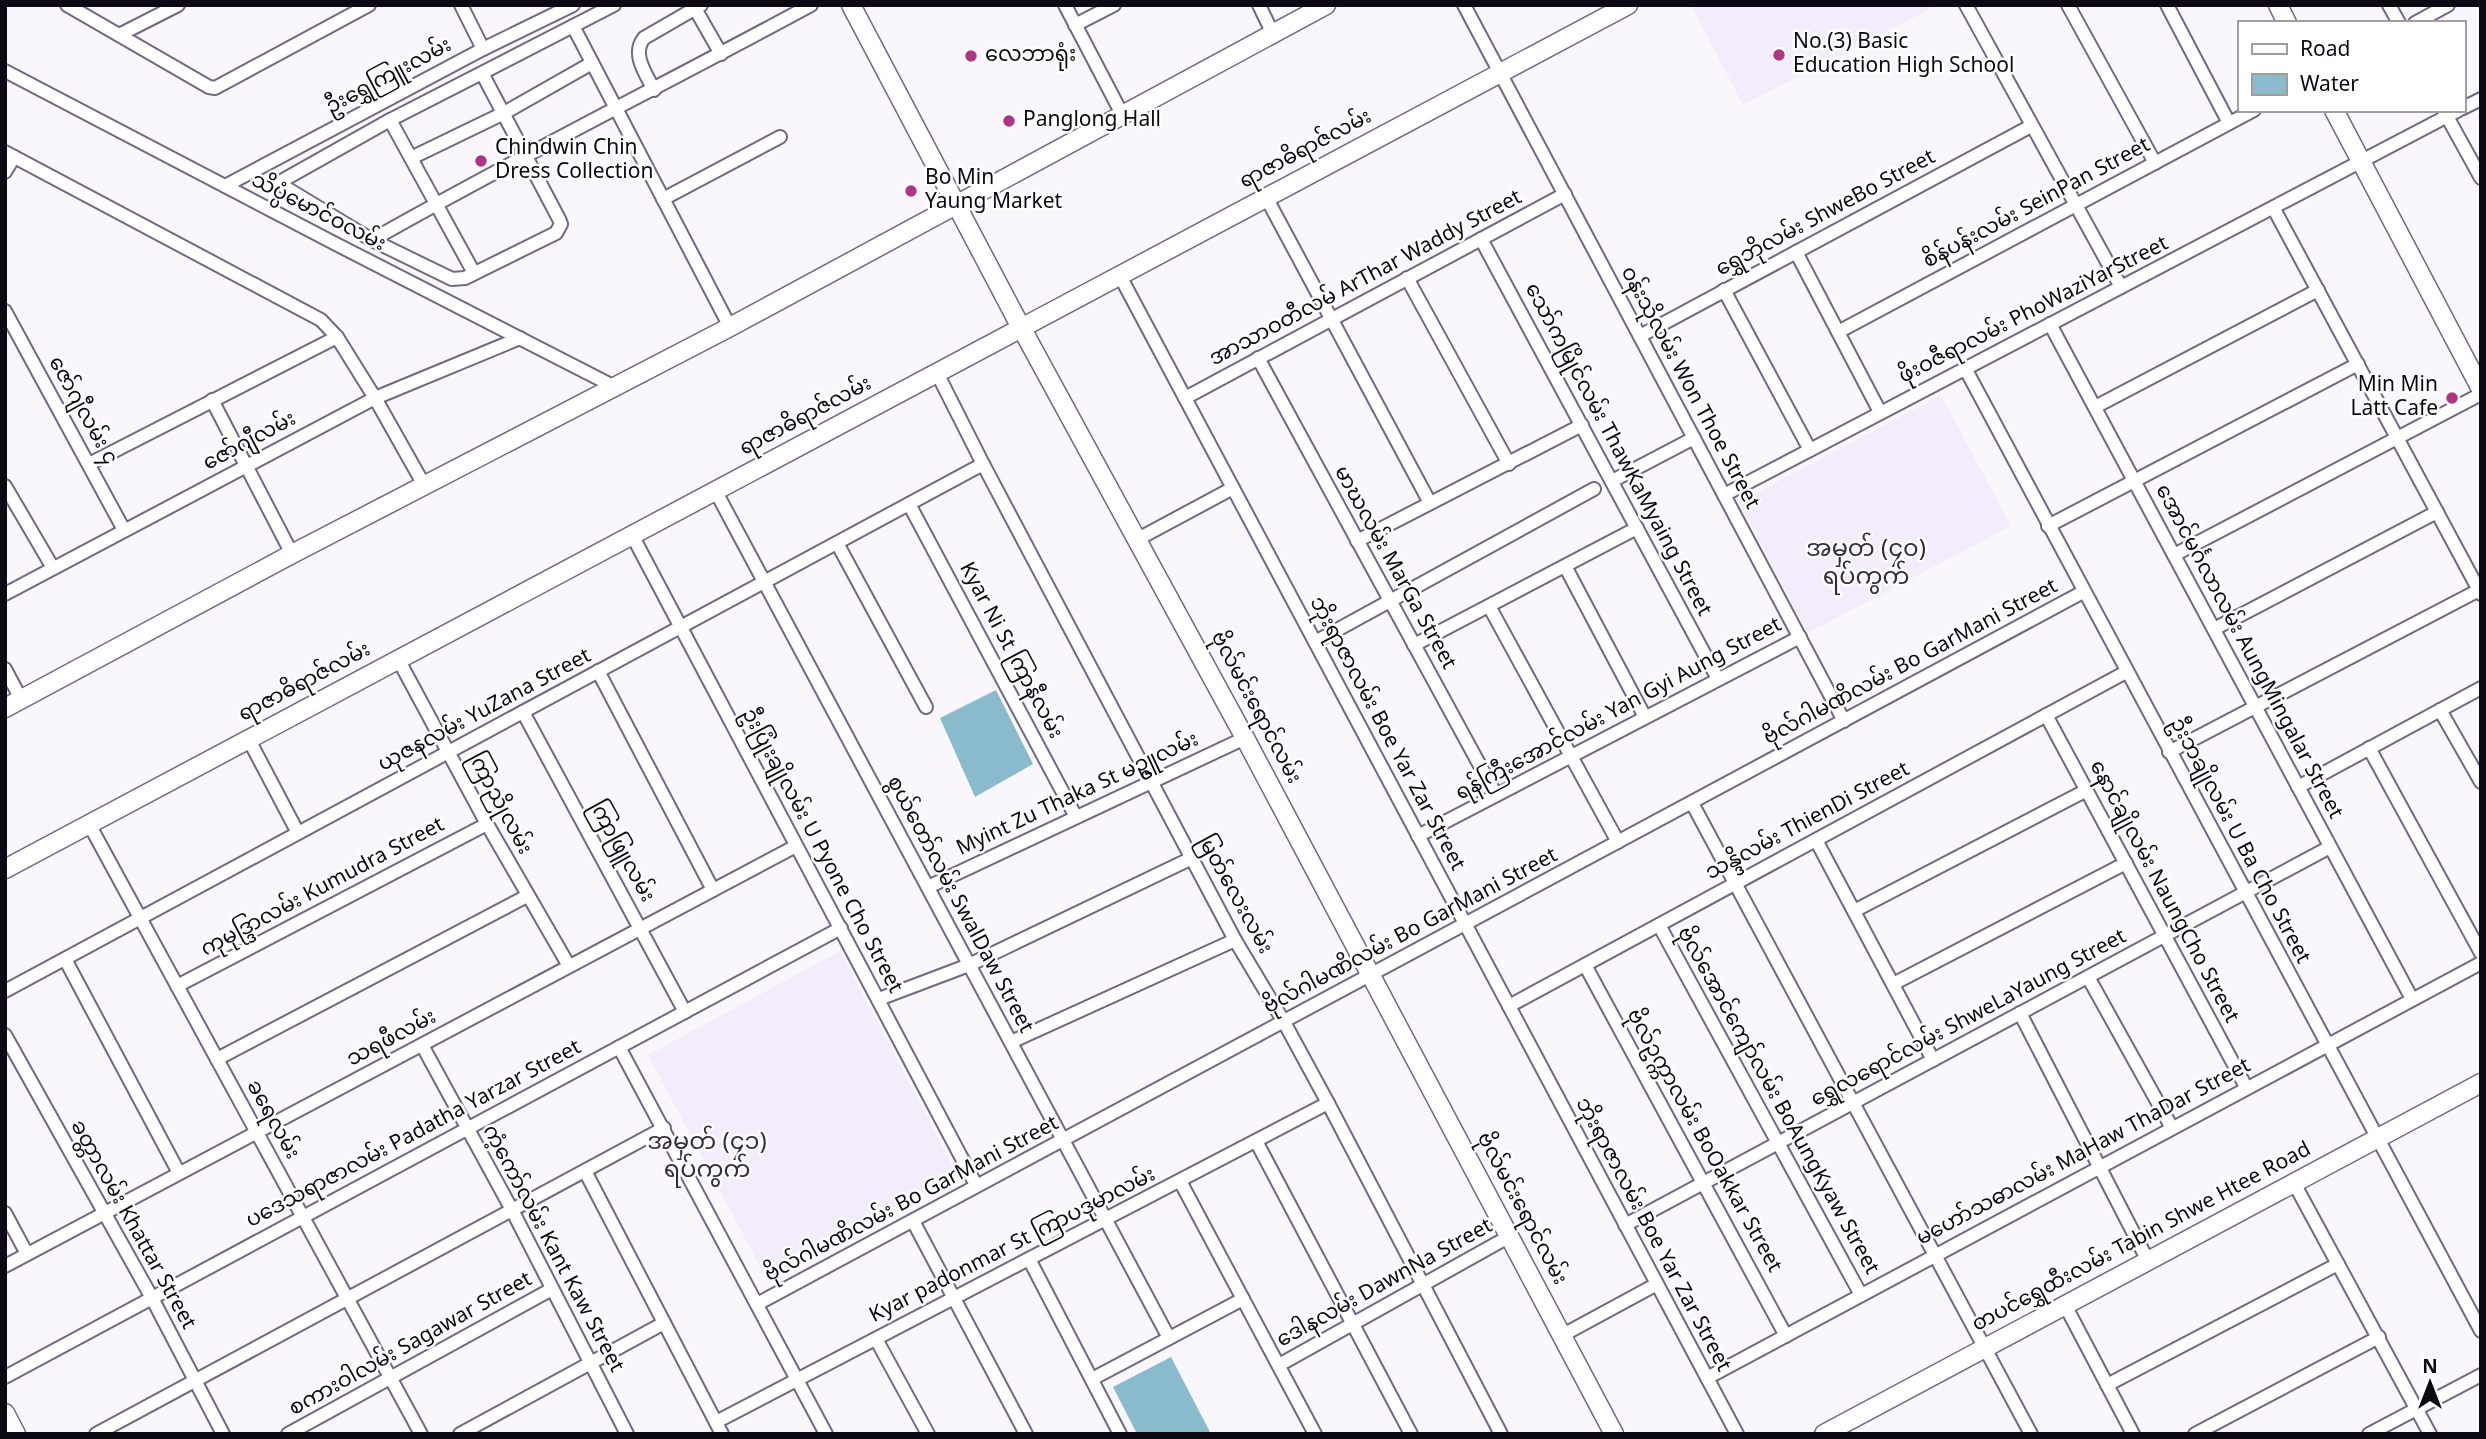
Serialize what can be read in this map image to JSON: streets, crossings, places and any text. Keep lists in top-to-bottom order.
{
  "streets": {
    "street": [
      "ဦးရွှေကြူးလမ်း",
      "ရာဇာဓိရာဇ်လမ်း",
      "စိန်ပန်းလမ်း SeinPan Street",
      "သိပ္ပံမောင်ဝလမ်း",
      "ရွှေဘိုလမ်း ShweBo Street",
      "အာသာဝတီလမ် ArThar Waddy Street",
      "ဖိုးဝဇီရာလမ်း PhoWaziYarStreet",
      "ဝန်းသိုလမ်း Won Thoe Street",
      "ဇော်ဂျီလမ်း ၄",
      "ဇော်ဂျီလမ်း",
      "သော်ကမြိုင်လမ်း ThawKaMyaing Street",
      "မာဃလမ်း MarGa Street",
      "Kyar Ni St ကြာနီလမ်း",
      "အောင်မင်္ဂလာလမ်း AungMingalar Street",
      "ဗိုလ်ဂါမဏိလမ်း Bo GarMani Street",
      "ဗိုလ်မင်းရောင်လမ်း",
      "ရန်ကြီးအောင်လမ်း Yan Gyi Aung Street",
      "ယုဇနလမ်း YuZana Street",
      "ဘိုးရာဇာလမ်း Boe Yar Zar Street",
      "Myint Zu Thaka St မဥ္ဇူလမ်း",
      "ကြာညိုလမ်း",
      "သန္ဒိလမ်း ThienDi Street",
      "ဦးဘချိုလမ်း U Ba Cho Street",
      "ဦးပြုံးချိုလမ်း U Pyone Cho Street",
      "ကြာဖြူလမ်း",
      "ကုမုဒ္ဒြာလမ်း Kumudra Street",
      "နောင်ချိုလမ်း NaungCho Street",
      "မြတ်လေးလမ်း",
      "စွယ်တော်လမ်း SwalDaw Street",
      "ရွှေလရောင်လမ်း ShweLaYaung Street",
      "သရဖီလမ်း",
      "ဗိုလ်အောင်ကျော်လမ်း BoAungKyaw Street",
      "ခရေလမ်း",
      "ပဒေသရာဇာလမ်း Padatha Yarzar Street",
      "ဗိုလ်ဥက္ကာလမ်း BoOakkar Street",
      "မဟော်သဓာလမ်း MaHaw ThaDar Street",
      "ခတ္တာလမ်း Khattar Street",
      "တပင်ရွှေထီးလမ်း Tabin Shwe Htee Road",
      "Kyar padonmar St ကြာပဒုမာလမ်း",
      "ကံ့ကော်လမ်း Kant Kaw Street",
      "ဒေါနလမ်း DawnNa Street",
      "စကားဝါလမ်း Sagawar Street"
    ]
  },
  "crossings": [
    ["ဦးရွှေကြူးလမ်း", "သိပ္ပံမောင်ဝလမ်း"],
    ["ရာဇာဓိရာဇ်လမ်း", "ဝန်းသိုလမ်း Won Thoe Street"],
    ["ရာဇာဓိရာဇ်လမ်း", "ဗိုလ်မင်းရောင်လမ်း"],
    ["ရာဇာဓိရာဇ်လမ်း", "ဘိုးရာဇာလမ်း Boe Yar Zar Street"],
    ["ရာဇာဓိရာဇ်လမ်း", "ကြာညိုလမ်း"],
    ["ရာဇာဓိရာဇ်လမ်း", "ဦးပြုံးချိုလမ်း U Pyone Cho Street"],
    ["ရာဇာဓိရာဇ်လမ်း", "မြတ်လေးလမ်း"],
    ["ရာဇာဓိရာဇ်လမ်း", "စွယ်တော်လမ်း SwalDaw Street"],
    ["ရာဇာဓိရာဇ်လမ်း", "ခရေလမ်း"],
    ["သိပ္ပံမောင်ဝလမ်း", "ဇော်ဂျီလမ်း"],
    ["ရွှေဘိုလမ်း ShweBo Street", "ဝန်းသိုလမ်း Won Thoe Street"],
    ["အာသာဝတီလမ် ArThar Waddy Street", "ဝန်းသိုလမ်း Won Thoe Street"],
    ["အာသာဝတီလမ် ArThar Waddy Street", "သော်ကမြိုင်လမ်း ThawKaMyaing Street"],
    ["အာသာဝတီလမ် ArThar Waddy Street", "မာဃလမ်း MarGa Street"],
    ["အာသာဝတီလမ် ArThar Waddy Street", "ဘိုးရာဇာလမ်း Boe Yar Zar Street"],
    ["ဖိုးဝဇီရာလမ်း PhoWaziYarStreet", "ဝန်းသိုလမ်း Won Thoe Street"],
    ["ဖိုးဝဇီရာလမ်း PhoWaziYarStreet", "အောင်မင်္ဂလာလမ်း AungMingalar Street"],
    ["ဖိုးဝဇီရာလမ်း PhoWaziYarStreet", "ဦးဘချိုလမ်း U Ba Cho Street"],
    ["ဝန်းသိုလမ်း Won Thoe Street", "ဗိုလ်ဂါမဏိလမ်း Bo GarMani Street"],
    ["ဝန်းသိုလမ်း Won Thoe Street", "ရန်ကြီးအောင်လမ်း Yan Gyi Aung Street"],
    ["ဇော်ဂျီလမ်း ၄", "ဇော်ဂျီလမ်း"],
    ["သော်ကမြိုင်လမ်း ThawKaMyaing Street", "ရန်ကြီးအောင်လမ်း Yan Gyi Aung Street"],
    ["မာဃလမ်း MarGa Street", "ရန်ကြီးအောင်လမ်း Yan Gyi Aung Street"],
    ["Kyar Ni St ကြာနီလမ်း", "ယုဇနလမ်း YuZana Street"],
    ["Kyar Ni St ကြာနီလမ်း", "Myint Zu Thaka St မဥ္ဇူလမ်း"],
    ["အောင်မင်္ဂလာလမ်း AungMingalar Street", "ရွှေလရောင်လမ်း ShweLaYaung Street"],
    ["အောင်မင်္ဂလာလမ်း AungMingalar Street", "မဟော်သဓာလမ်း MaHaw ThaDar Street"],
    ["ဗိုလ်ဂါမဏိလမ်း Bo GarMani Street", "ဗိုလ်မင်းရောင်လမ်း"],
    ["ဗိုလ်ဂါမဏိလမ်း Bo GarMani Street", "ဘိုးရာဇာလမ်း Boe Yar Zar Street"],
    ["ဗိုလ်ဂါမဏိလမ်း Bo GarMani Street", "ဦးဘချိုလမ်း U Ba Cho Street"],
    ["ဗိုလ်ဂါမဏိလမ်း Bo GarMani Street", "ဦးပြုံးချိုလမ်း U Pyone Cho Street"],
    ["ဗိုလ်ဂါမဏိလမ်း Bo GarMani Street", "မြတ်လေးလမ်း"],
    ["ဗိုလ်ဂါမဏိလမ်း Bo GarMani Street", "စွယ်တော်လမ်း SwalDaw Street"],
    ["ဗိုလ်မင်းရောင်လမ်း", "Myint Zu Thaka St မဥ္ဇူလမ်း"],
    ["ဗိုလ်မင်းရောင်လမ်း", "ဒေါနလမ်း DawnNa Street"],
    ["ရန်ကြီးအောင်လမ်း Yan Gyi Aung Street", "ဘိုးရာဇာလမ်း Boe Yar Zar Street"],
    ["ယုဇနလမ်း YuZana Street", "ကြာညိုလမ်း"],
    ["ယုဇနလမ်း YuZana Street", "ဦးပြုံးချိုလမ်း U Pyone Cho Street"],
    ["ယုဇနလမ်း YuZana Street", "ကြာဖြူလမ်း"],
    ["ယုဇနလမ်း YuZana Street", "မြတ်လေးလမ်း"],
    ["ယုဇနလမ်း YuZana Street", "စွယ်တော်လမ်း SwalDaw Street"],
    ["ယုဇနလမ်း YuZana Street", "ခရေလမ်း"],
    ["ဘိုးရာဇာလမ်း Boe Yar Zar Street", "သန္ဒိလမ်း ThienDi Street"],
    ["ဘိုးရာဇာလမ်း Boe Yar Zar Street", "ရွှေလရောင်လမ်း ShweLaYaung Street"],
    ["ဘိုးရာဇာလမ်း Boe Yar Zar Street", "မဟော်သဓာလမ်း MaHaw ThaDar Street"],
    ["Myint Zu Thaka St မဥ္ဇူလမ်း", "မြတ်လေးလမ်း"],
    ["Myint Zu Thaka St မဥ္ဇူလမ်း", "စွယ်တော်လမ်း SwalDaw Street"],
    ["ကြာညိုလမ်း", "ကုမုဒ္ဒြာလမ်း Kumudra Street"],
    ["ကြာညိုလမ်း", "သရဖီလမ်း"],
    ["သန္ဒိလမ်း ThienDi Street", "ဦးဘချိုလမ်း U Ba Cho Street"],
    ["သန္ဒိလမ်း ThienDi Street", "နောင်ချိုလမ်း NaungCho Street"],
    ["သန္ဒိလမ်း ThienDi Street", "ဗိုလ်အောင်ကျော်လမ်း BoAungKyaw Street"],
    ["သန္ဒိလမ်း ThienDi Street", "ဗိုလ်ဥက္ကာလမ်း BoOakkar Street"],
    ["ဦးဘချိုလမ်း U Ba Cho Street", "ရွှေလရောင်လမ်း ShweLaYaung Street"],
    ["ဦးဘချိုလမ်း U Ba Cho Street", "မဟော်သဓာလမ်း MaHaw ThaDar Street"],
    ["ဦးဘချိုလမ်း U Ba Cho Street", "တပင်ရွှေထီးလမ်း Tabin Shwe Htee Road"],
    ["ဦးပြုံးချိုလမ်း U Pyone Cho Street", "သရဖီလမ်း"],
    ["ဦးပြုံးချိုလမ်း U Pyone Cho Street", "ပဒေသရာဇာလမ်း Padatha Yarzar Street"],
    ["ကြာဖြူလမ်း", "သရဖီလမ်း"],
    ["ကြာဖြူလမ်း", "ပဒေသရာဇာလမ်း Padatha Yarzar Street"],
    ["ကုမုဒ္ဒြာလမ်း Kumudra Street", "ခရေလမ်း"],
    ["နောင်ချိုလမ်း NaungCho Street", "ရွှေလရောင်လမ်း ShweLaYaung Street"],
    ["နောင်ချိုလမ်း NaungCho Street", "မဟော်သဓာလမ်း MaHaw ThaDar Street"],
    ["မြတ်လေးလမ်း", "Kyar padonmar St ကြာပဒုမာလမ်း"],
    ["မြတ်လေးလမ်း", "ဒေါနလမ်း DawnNa Street"],
    ["စွယ်တော်လမ်း SwalDaw Street", "Kyar padonmar St ကြာပဒုမာလမ်း"],
    ["ရွှေလရောင်လမ်း ShweLaYaung Street", "ဗိုလ်အောင်ကျော်လမ်း BoAungKyaw Street"],
    ["ရွှေလရောင်လမ်း ShweLaYaung Street", "ဗိုလ်ဥက္ကာလမ်း BoOakkar Street"],
    ["သရဖီလမ်း", "ခရေလမ်း"],
    ["သရဖီလမ်း", "ခတ္တာလမ်း Khattar Street"],
    ["သရဖီလမ်း", "ကံ့ကော်လမ်း Kant Kaw Street"],
    ["ဗိုလ်အောင်ကျော်လမ်း BoAungKyaw Street", "မဟော်သဓာလမ်း MaHaw ThaDar Street"],
    ["ခရေလမ်း", "ပဒေသရာဇာလမ်း Padatha Yarzar Street"],
    ["ခရေလမ်း", "စကားဝါလမ်း Sagawar Street"],
    ["ပဒေသရာဇာလမ်း Padatha Yarzar Street", "ခတ္တာလမ်း Khattar Street"],
    ["ပဒေသရာဇာလမ်း Padatha Yarzar Street", "ကံ့ကော်လမ်း Kant Kaw Street"],
    ["ဗိုလ်ဥက္ကာလမ်း BoOakkar Street", "မဟော်သဓာလမ်း MaHaw ThaDar Street"],
    ["ကံ့ကော်လမ်း Kant Kaw Street", "စကားဝါလမ်း Sagawar Street"]
  ],
  "districts": ["အမှတ် (၄၀) ရပ်ကွက်", "အမှတ် (၄၁) ရပ်ကွက်"],
  "places": [
    "No.(3) Basic Education High School",
    "လေဘာရုံး",
    "Panglong Hall",
    "Chindwin Chin Dress Collection",
    "Bo Min Yaung Market",
    "Min Min Latt Cafe"
  ],
  "legend": ["Road", "Water"],
  "north": "top"
}
